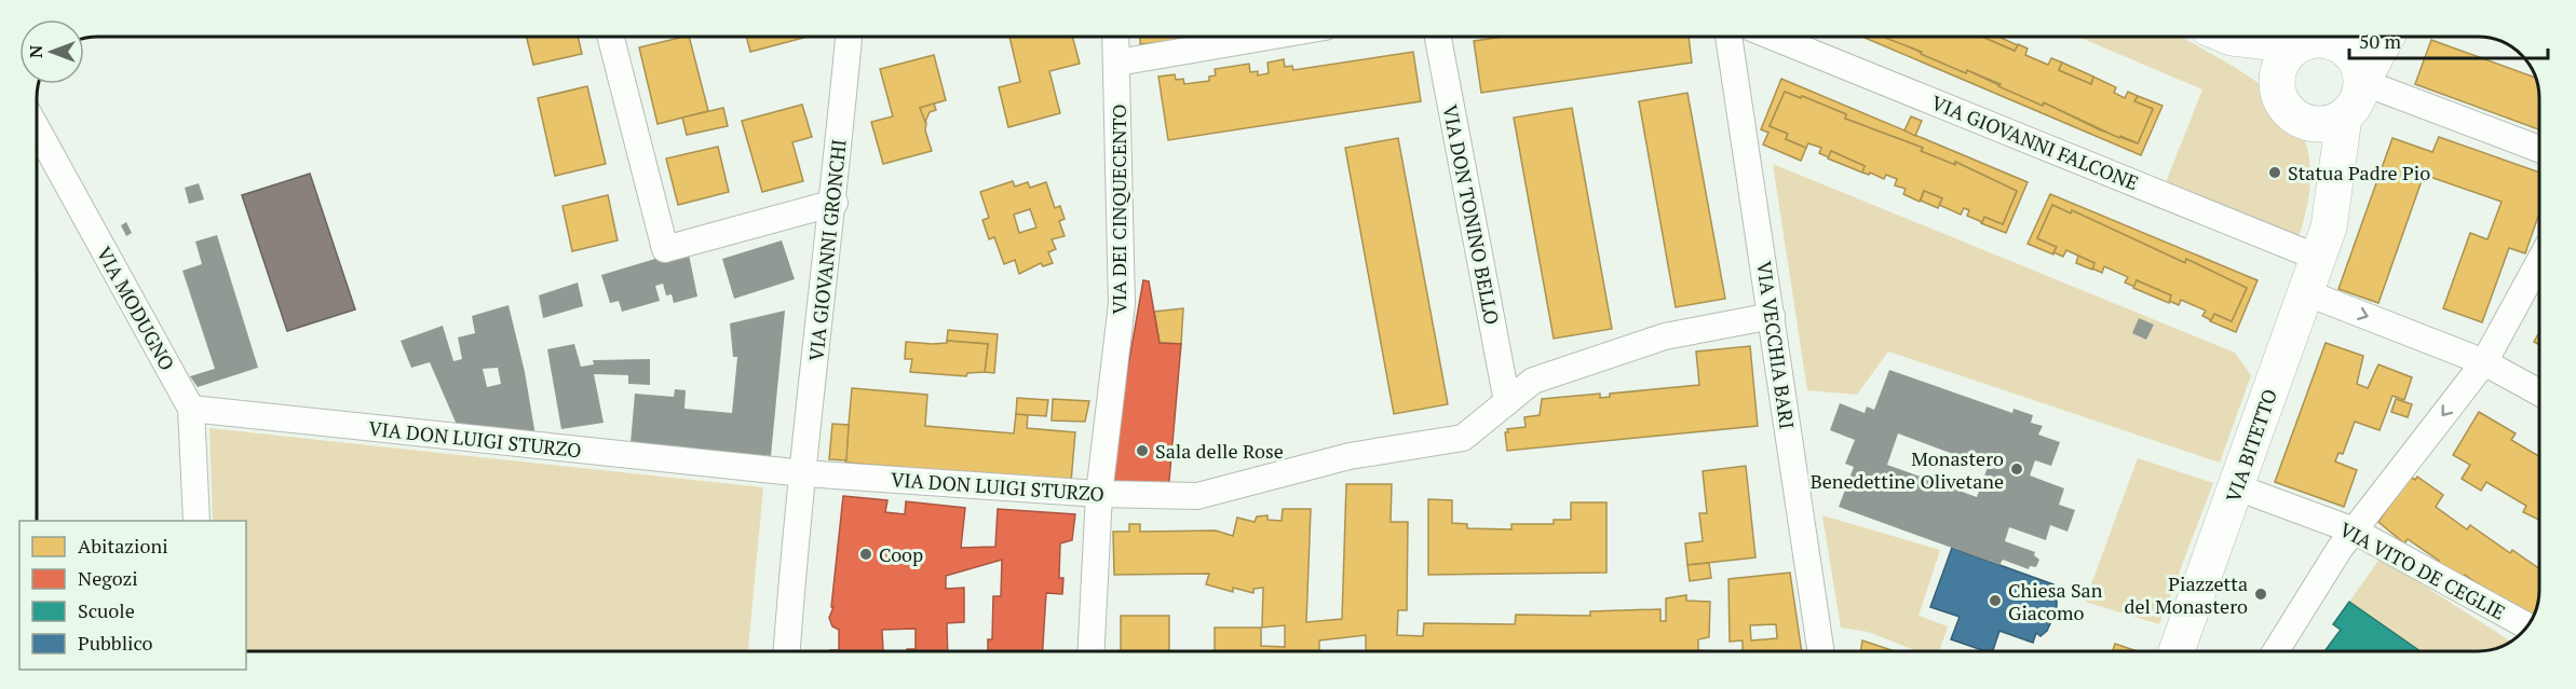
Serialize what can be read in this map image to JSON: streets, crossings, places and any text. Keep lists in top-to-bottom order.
{
  "streets": {
    "street": [
      "VIA GIOVANNI FALCONE",
      "VIA DEI CINQUECENTO",
      "VIA DON TONINO BELLO",
      "VIA GIOVANNI GRONCHI",
      "VIA MODUGNO",
      "VIA VECCHIA BARI",
      "VIA DON LUIGI STURZO",
      "VIA BITETTO",
      "VIA VITO DE CEGLIE"
    ]
  },
  "crossings": [
    ["VIA GIOVANNI FALCONE", "VIA BITETTO"],
    ["VIA DEI CINQUECENTO", "VIA DON LUIGI STURZO"],
    ["VIA DON TONINO BELLO", "VIA DON LUIGI STURZO"],
    ["VIA GIOVANNI GRONCHI", "VIA DON LUIGI STURZO"],
    ["VIA MODUGNO", "VIA DON LUIGI STURZO"],
    ["VIA VECCHIA BARI", "VIA DON LUIGI STURZO"],
    ["VIA BITETTO", "VIA VITO DE CEGLIE"]
  ],
  "places": [
    "Statua Padre Pio",
    "Sala delle Rose",
    "Monastero Benedettine Olivetane",
    "Coop",
    "Piazzetta del Monastero",
    "Chiesa San Giacomo"
  ],
  "legend": [
    "Abitazioni",
    "Negozi",
    "Scuole",
    "Pubblico"
  ],
  "scale_bar": "50 m",
  "north": "left"
}
